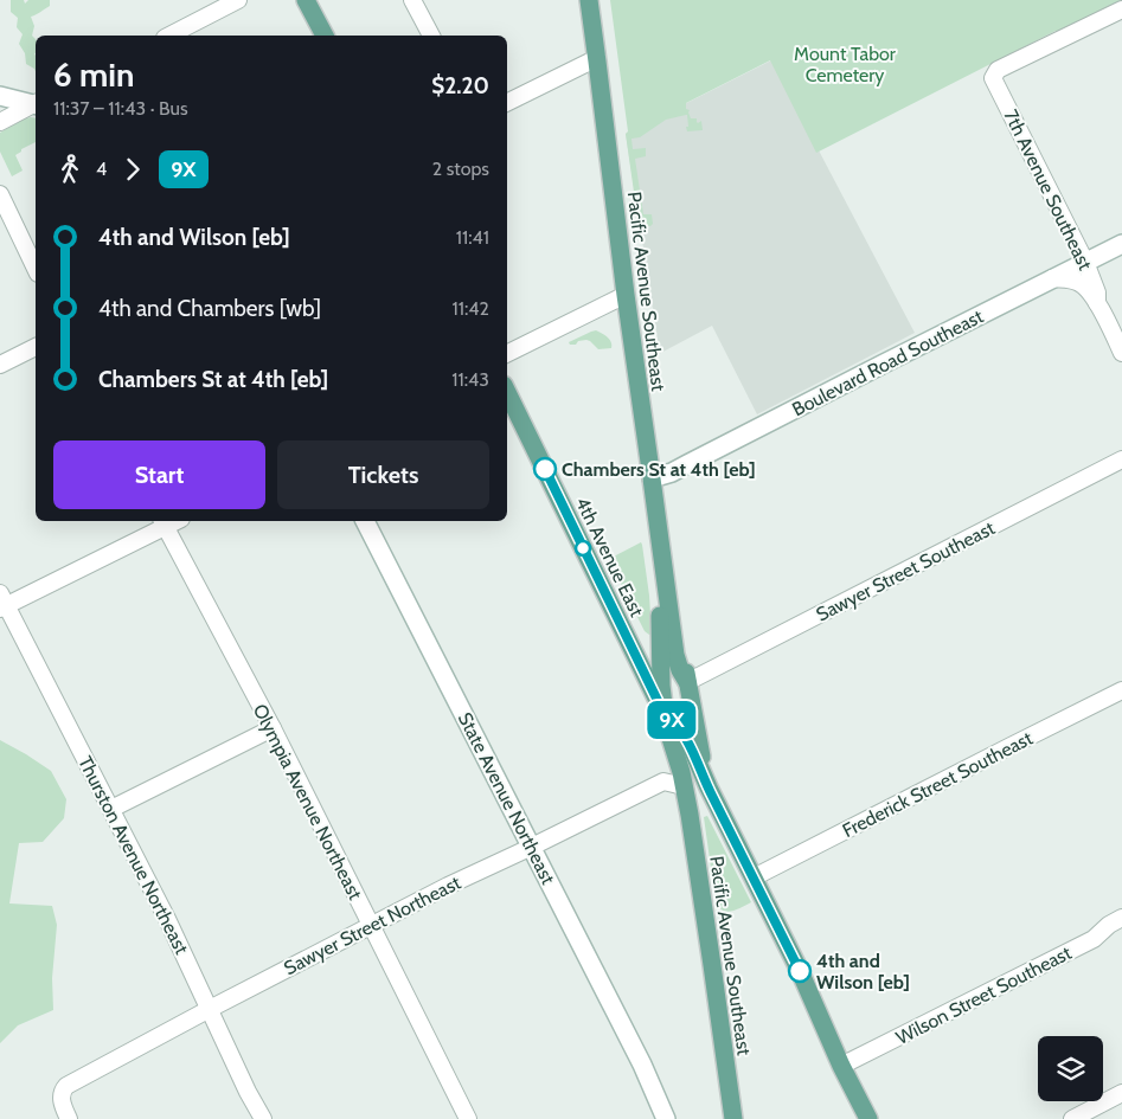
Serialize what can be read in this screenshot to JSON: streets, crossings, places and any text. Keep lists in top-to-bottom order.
{
  "streets": {
    "main road": ["Pacific Avenue Southeast", "4th Avenue East"],
    "street": [
      "7th Avenue Southeast",
      "Boulevard Road Southeast",
      "Sawyer Street Southeast",
      "Frederick Street Southeast",
      "State Avenue Northeast",
      "Olympia Avenue Northeast",
      "Thurston Avenue Northeast",
      "Sawyer Street Northeast",
      "Wilson Street Southeast"
    ]
  },
  "crossings": [
    ["7th Avenue Southeast", "Boulevard Road Southeast"],
    ["Pacific Avenue Southeast", "Boulevard Road Southeast"],
    ["Pacific Avenue Southeast", "4th Avenue East"],
    ["Pacific Avenue Southeast", "Sawyer Street Northeast"],
    ["State Avenue Northeast", "Sawyer Street Northeast"],
    ["Olympia Avenue Northeast", "Sawyer Street Northeast"],
    ["Thurston Avenue Northeast", "Sawyer Street Northeast"]
  ],
  "parks": ["Mount Tabor Cemetery"],
  "places": ["Chambers St at 4th [eb]", "4th and Wilson [eb]"],
  "lines": ["bus line 9X"],
  "page": {
    "on_map": "9X",
    "heading": ["6 min", "11:37 – 11:43 · Bus", "$2.20"],
    "legs": ["4", "9X", "2 stops"],
    "list": [
      {
        "name": "4th and Wilson [eb]",
        "value": "11:41"
      },
      {
        "name": "4th and Chambers [wb]",
        "value": "11:42"
      },
      {
        "name": "Chambers St at 4th [eb]",
        "value": "11:43"
      }
    ],
    "buttons": ["Start", "Tickets"]
  }
}
